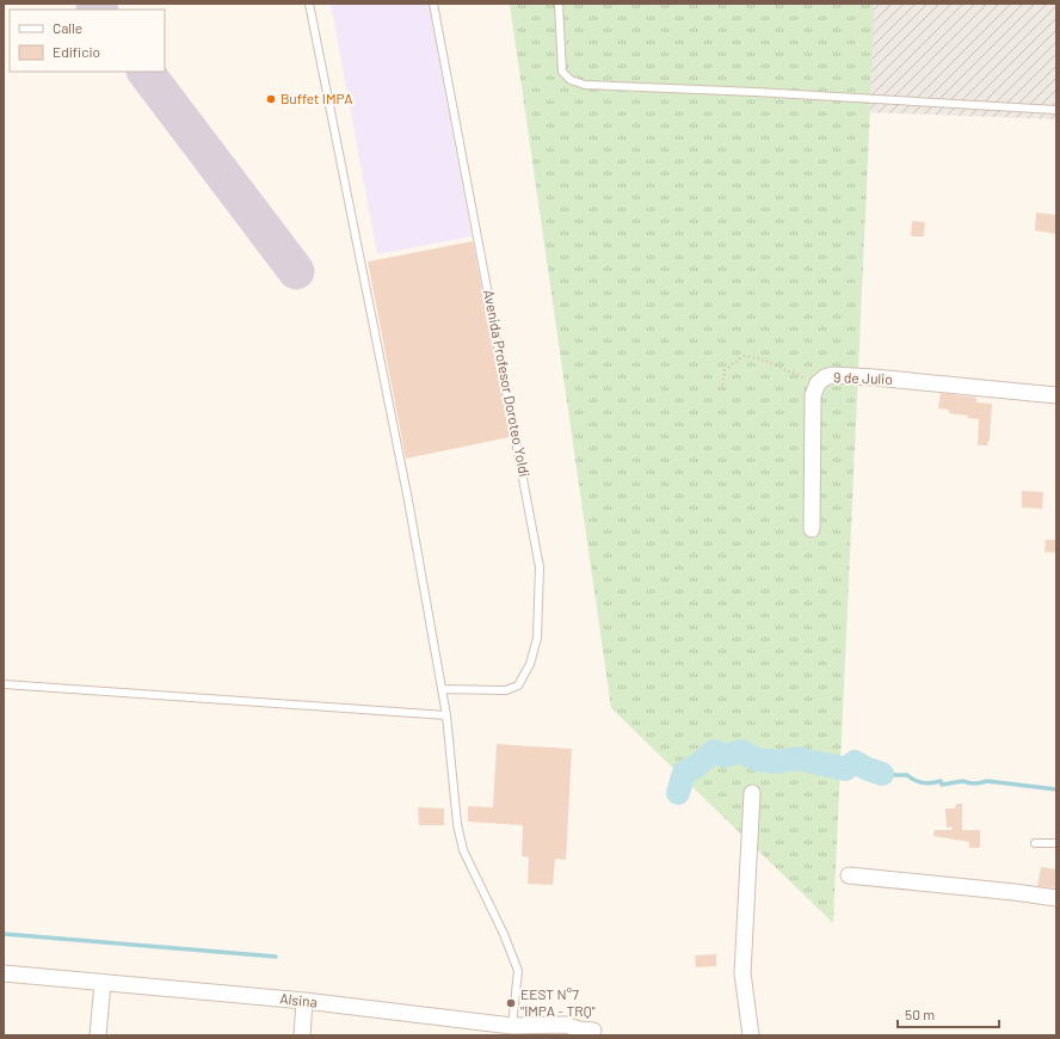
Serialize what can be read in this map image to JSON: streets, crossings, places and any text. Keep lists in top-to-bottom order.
{
  "streets": {
    "street": ["9 de Julio", "Alsina"],
    "lane": ["Avenida Profesor Doroteo Yoldi"]
  },
  "places": ["Buffet IMPA", "EEST N°7 \"IMPA - TRQ\""],
  "legend": ["Calle", "Edificio"],
  "scale_bar": "50 m"
}
